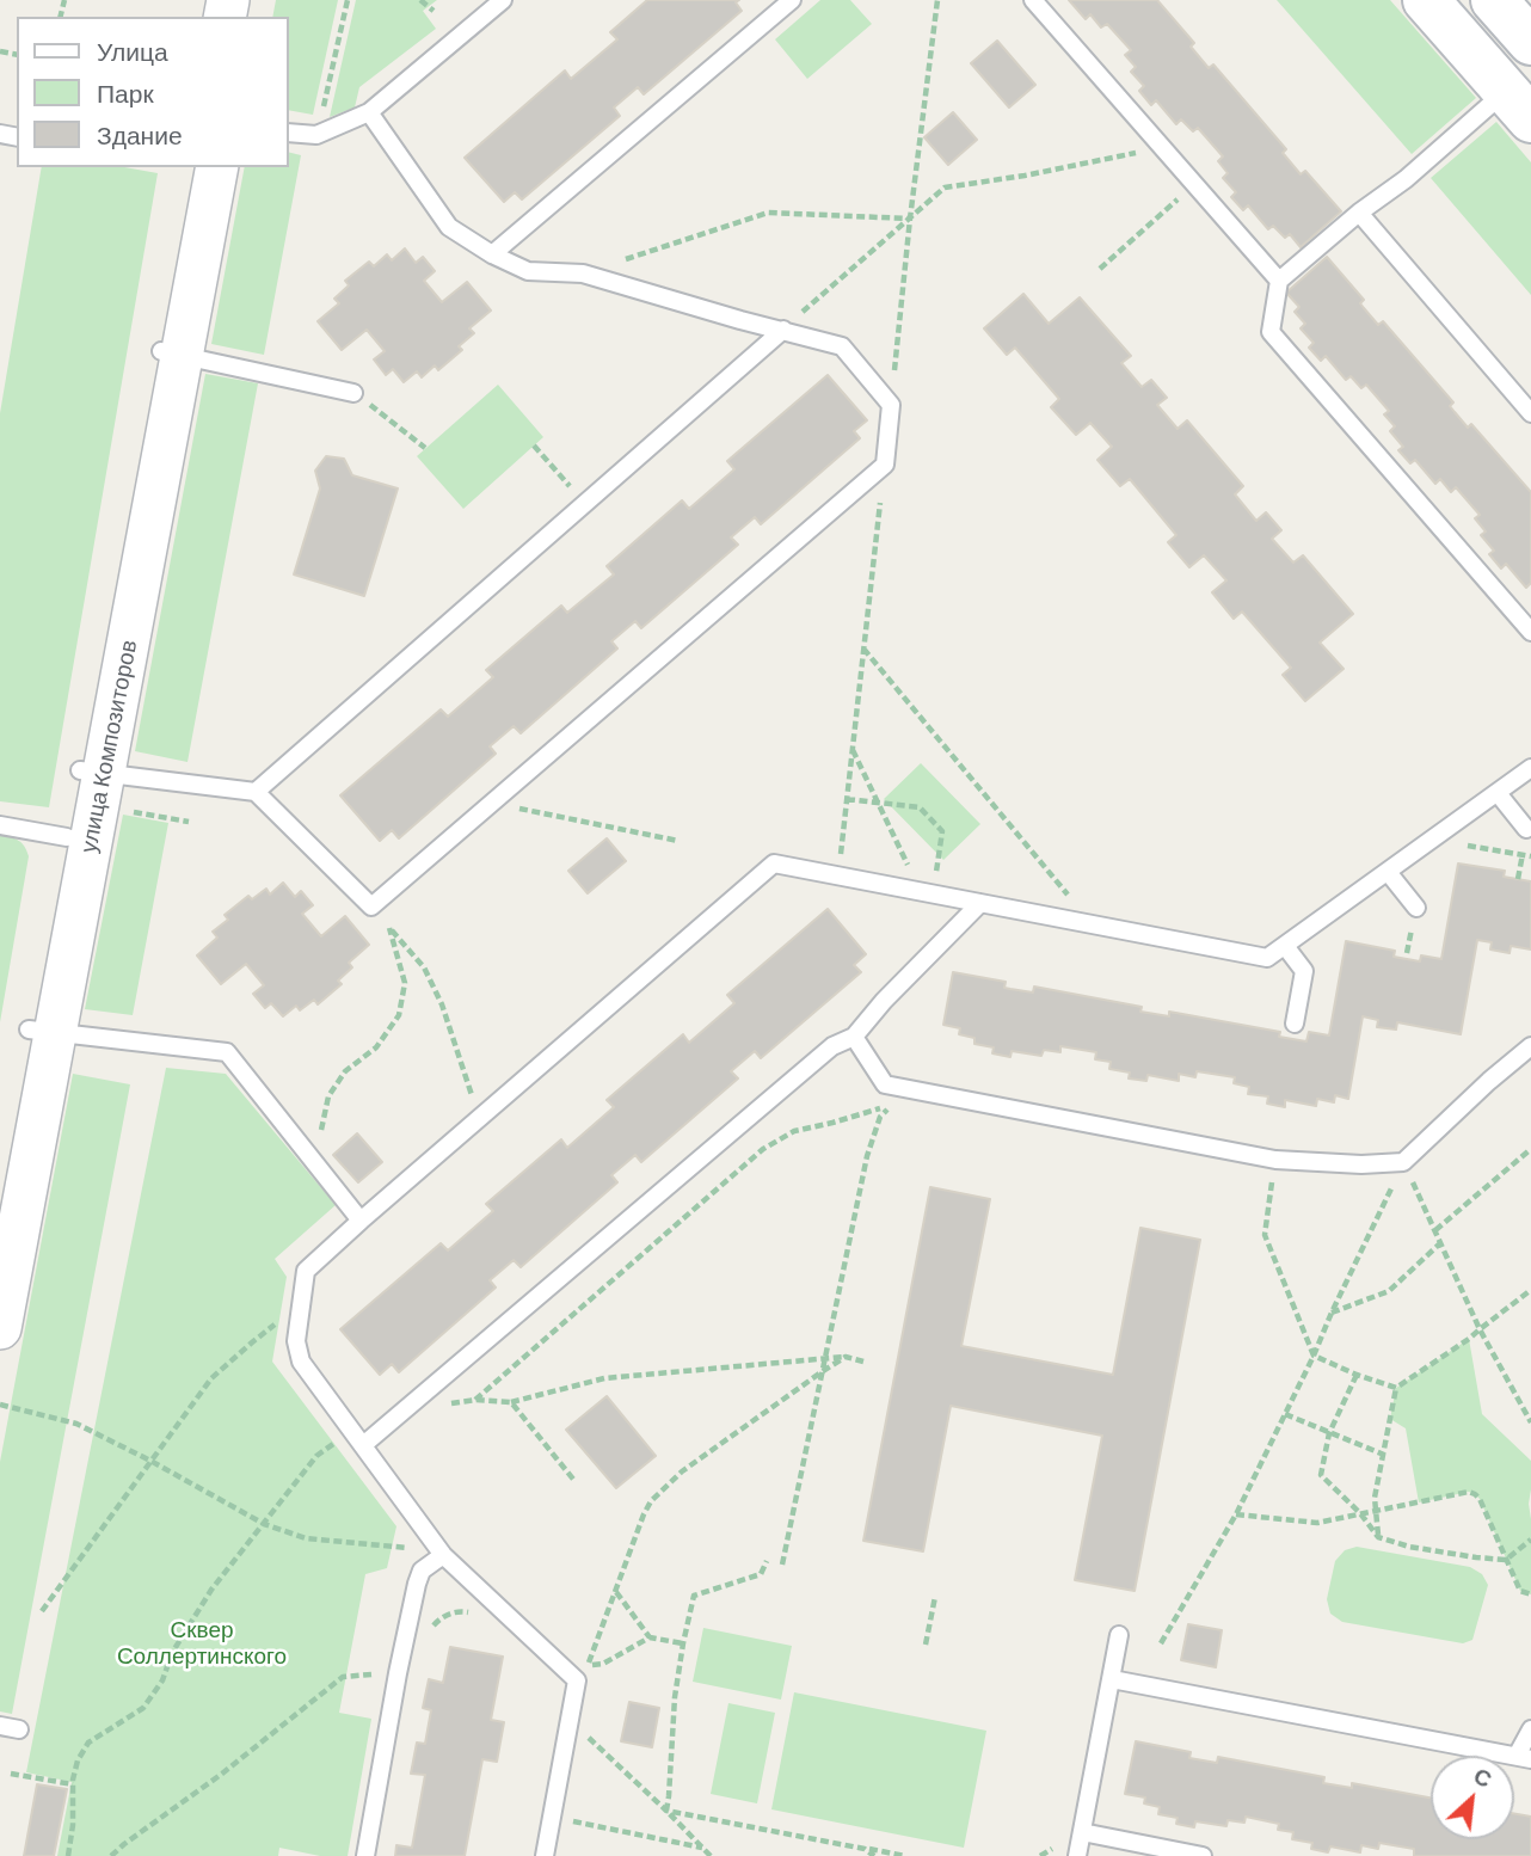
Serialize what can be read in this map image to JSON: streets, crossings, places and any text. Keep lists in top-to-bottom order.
{
  "streets": {
    "street": ["улица Композиторов"]
  },
  "parks": ["Сквер Соллертинского"],
  "legend": ["Улица", "Парк", "Здание"],
  "north": "top right"
}
